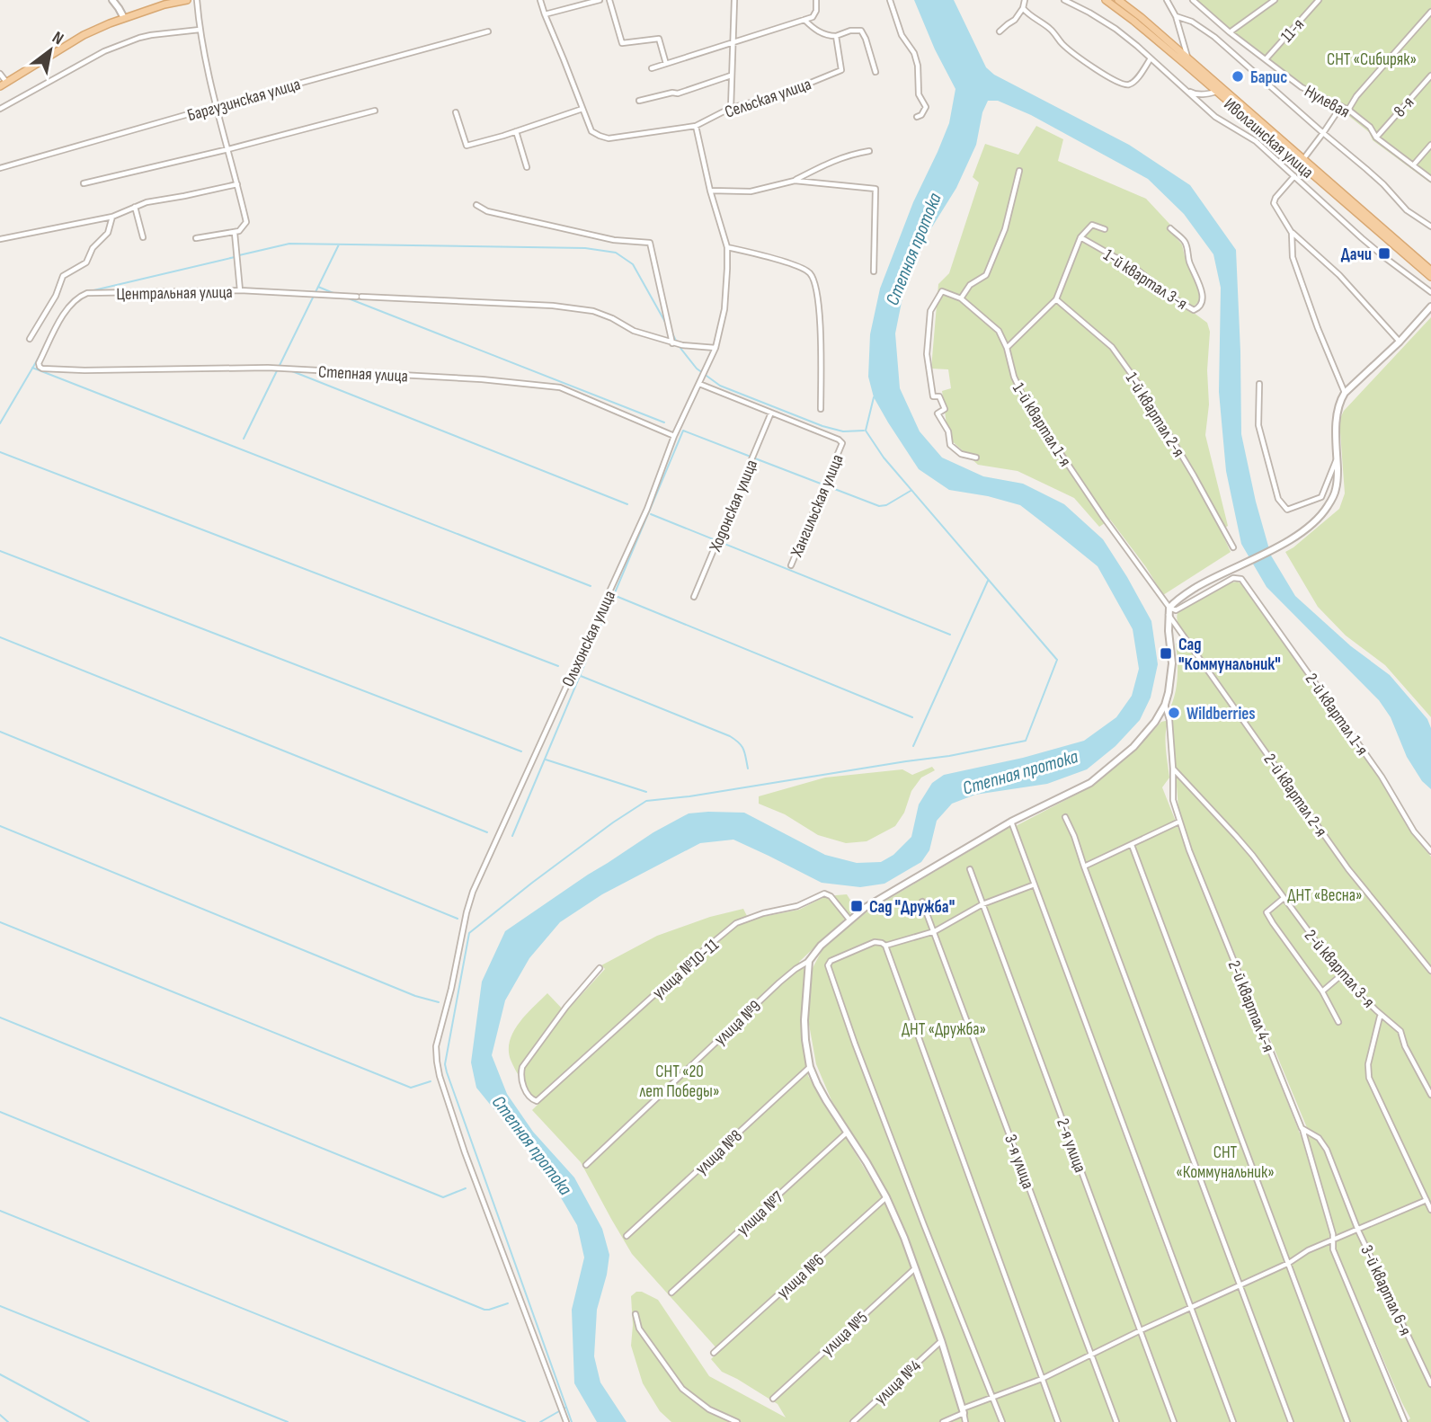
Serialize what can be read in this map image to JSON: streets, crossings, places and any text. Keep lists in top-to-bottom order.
{
  "streets": {
    "main road": ["Иволгинская улица"],
    "street": [
      "11-я",
      "Сельская улица",
      "Баргузинская улица",
      "Нулевая",
      "8-я",
      "1-й квартал 3-я",
      "Центральная улица",
      "Степная улица",
      "1-й квартал 2-я",
      "1-й квартал 1-я",
      "Ходонская улица",
      "Хангильская улица",
      "Ольхонская улица",
      "2-й квартал 1-я",
      "2-й квартал 2-я",
      "улица №10-11",
      "2-й квартал 3-я",
      "2-й квартал 4-я",
      "улица №9",
      "2-я улица",
      "улица №8",
      "3-я улица",
      "улица №7",
      "улица №6",
      "3-й квартал 6-я",
      "улица №5",
      "улица №4"
    ]
  },
  "crossings": [
    ["11-я", "Нулевая"],
    ["Сельская улица", "Ольхонская улица"],
    ["Нулевая", "8-я"],
    ["Центральная улица", "Степная улица"],
    ["Центральная улица", "Ольхонская улица"],
    ["Степная улица", "Ольхонская улица"],
    ["1-й квартал 1-я", "2-й квартал 1-я"],
    ["1-й квартал 1-я", "2-й квартал 2-я"],
    ["Ходонская улица", "Хангильская улица"],
    ["2-й квартал 1-я", "2-й квартал 2-я"],
    ["2-й квартал 3-я", "2-й квартал 4-я"],
    ["2-й квартал 4-я", "3-й квартал 6-я"]
  ],
  "water": ["Степная протока"],
  "parks": [
    "СНТ «Сибиряк»",
    "ДНТ «Весна»",
    "ДНТ «Дружба»",
    "СНТ «20 лет Победы»",
    "СНТ «Коммунальник»"
  ],
  "places": {
    "other": ["Барис", "Wildberries"],
    "transit": ["Дачи", "Сад \"Коммунальник\"", "Сад \"Дружба\""]
  },
  "north": "top right"
}
